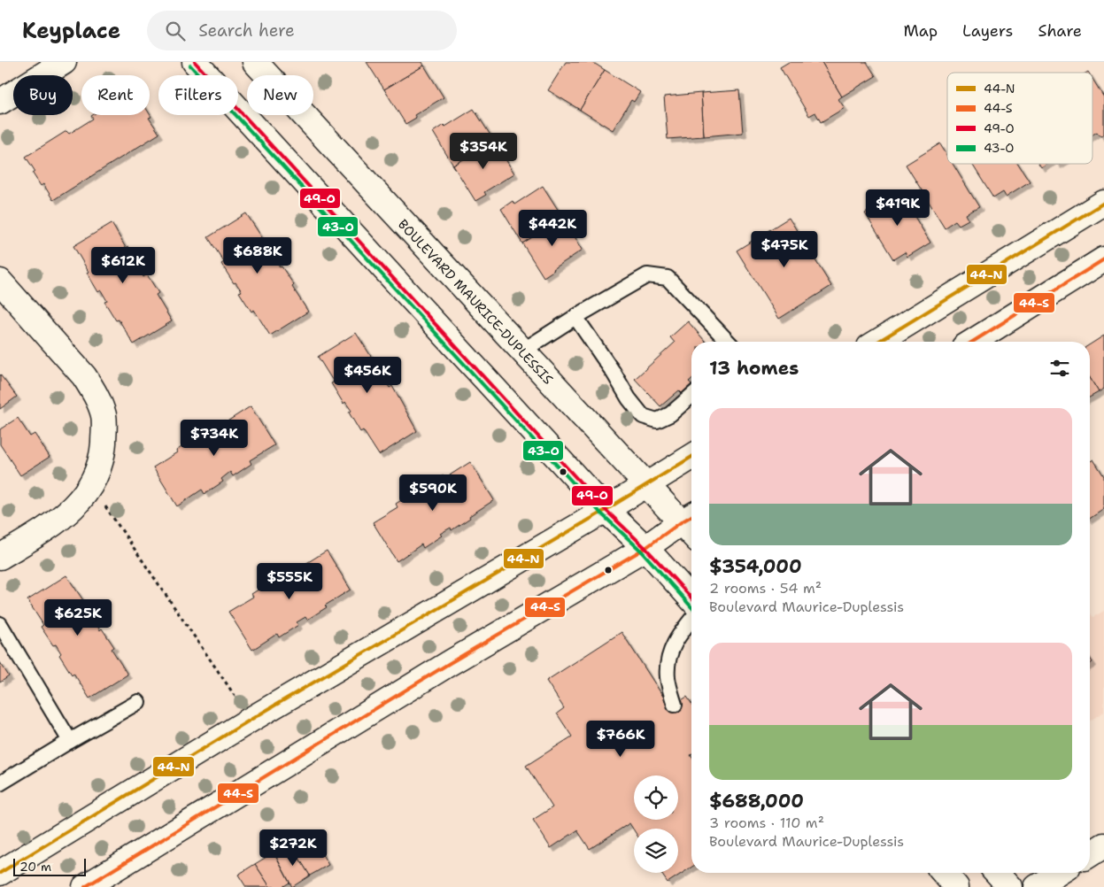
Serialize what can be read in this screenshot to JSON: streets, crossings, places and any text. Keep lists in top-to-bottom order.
{
  "streets": {
    "street": ["BOULEVARD MAURICE-DUPLESSIS"]
  },
  "lines": [
    "transit line 49-O",
    "transit line 43-O",
    "transit line 44-N",
    "transit line 44-S"
  ],
  "legend": [
    "44-N",
    "44-S",
    "49-O",
    "43-O"
  ],
  "scale_bar": "20 m",
  "page": {
    "header": "Keyplace",
    "search": "Search here",
    "nav": ["Map", "Layers", "Share"],
    "chip": [
      "Buy",
      "Rent",
      "Filters",
      "New"
    ],
    "price": [
      "$354K",
      "$419K",
      "$442K",
      "$475K",
      "$688K",
      "$612K",
      "$456K",
      "$734K",
      "$590K",
      "$555K",
      "$625K",
      "$766K",
      "$272K"
    ],
    "heading": "13 homes",
    "list": [
      {
        "name": "$354,000",
        "note": "2 rooms · 54 m² · Boulevard Maurice-Duplessis"
      },
      {
        "name": "$688,000",
        "note": "3 rooms · 110 m² · Boulevard Maurice-Duplessis"
      }
    ],
    "scale": "20 m"
  }
}
